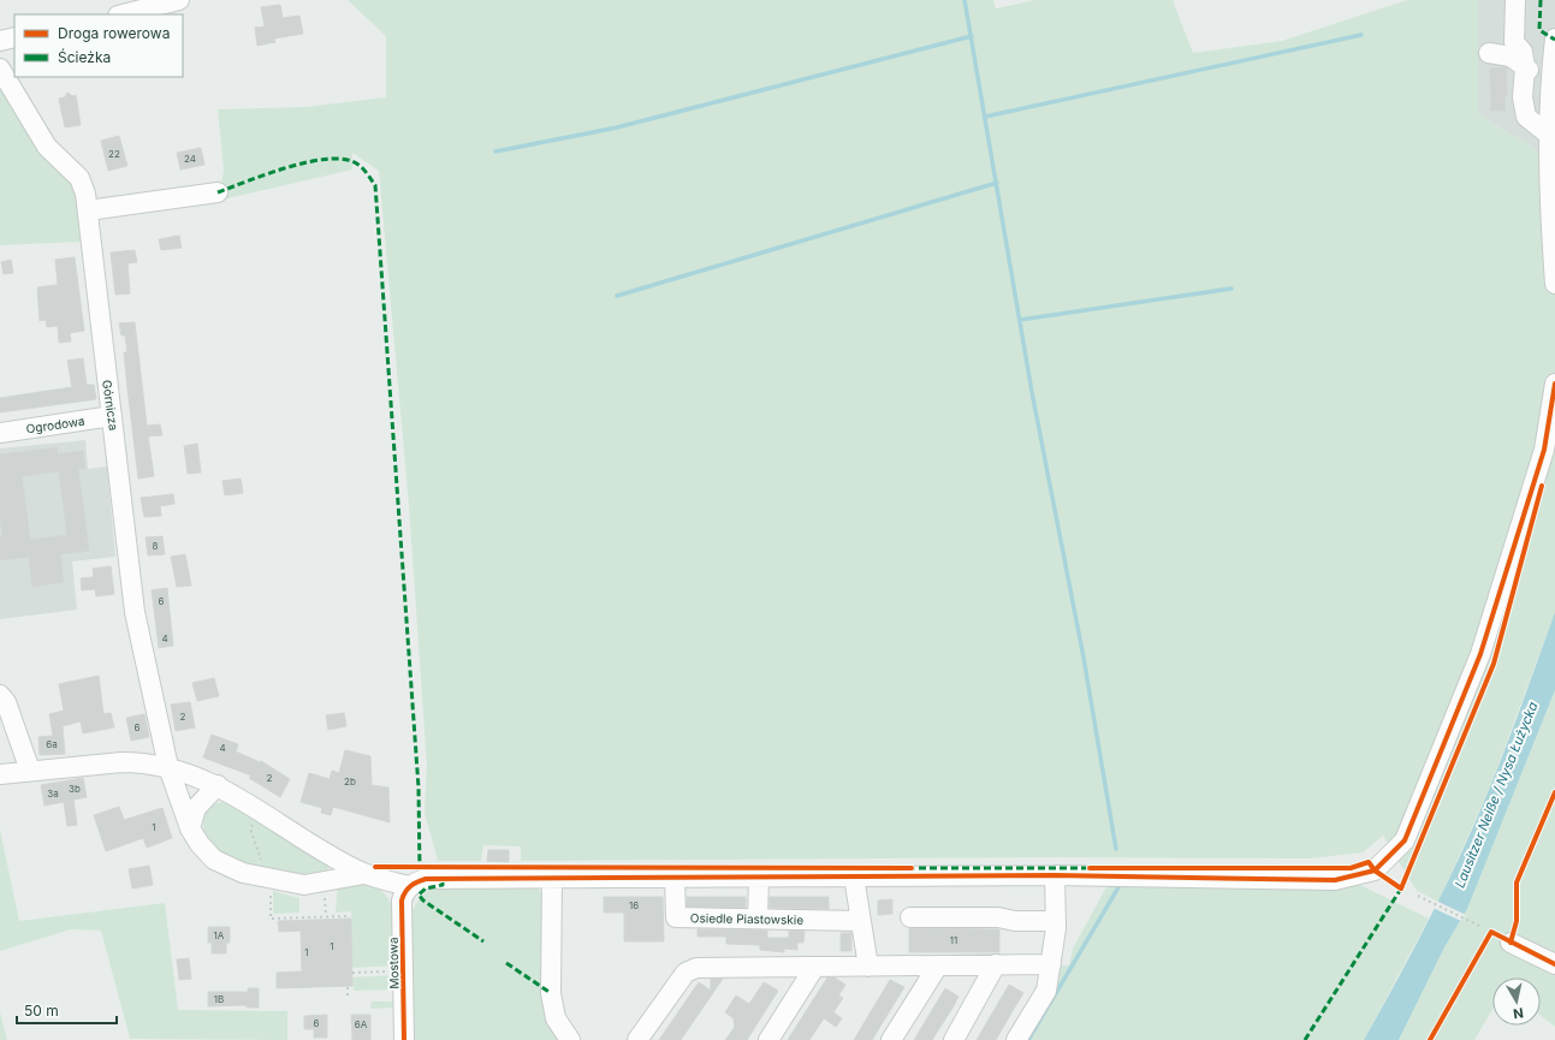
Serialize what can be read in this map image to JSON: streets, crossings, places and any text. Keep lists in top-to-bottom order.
{
  "streets": {
    "street": [
      "Górnicza",
      "Ogrodowa",
      "Osiedle Piastowskie",
      "Mostowa"
    ]
  },
  "crossings": [
    ["Górnicza", "Ogrodowa"]
  ],
  "water": ["Lausitzer Neiße / Nysa Łużycka"],
  "house_numbers": [
    "22",
    "24",
    "8",
    "6",
    "4",
    "2",
    "6",
    "6a",
    "4",
    "2",
    "2b",
    "3b",
    "3a",
    "1",
    "16",
    "1A",
    "11",
    "1",
    "1",
    "1B",
    "6",
    "6A"
  ],
  "legend": ["Droga rowerowa", "Ścieżka"],
  "scale_bar": "50 m",
  "north": "bottom"
}
